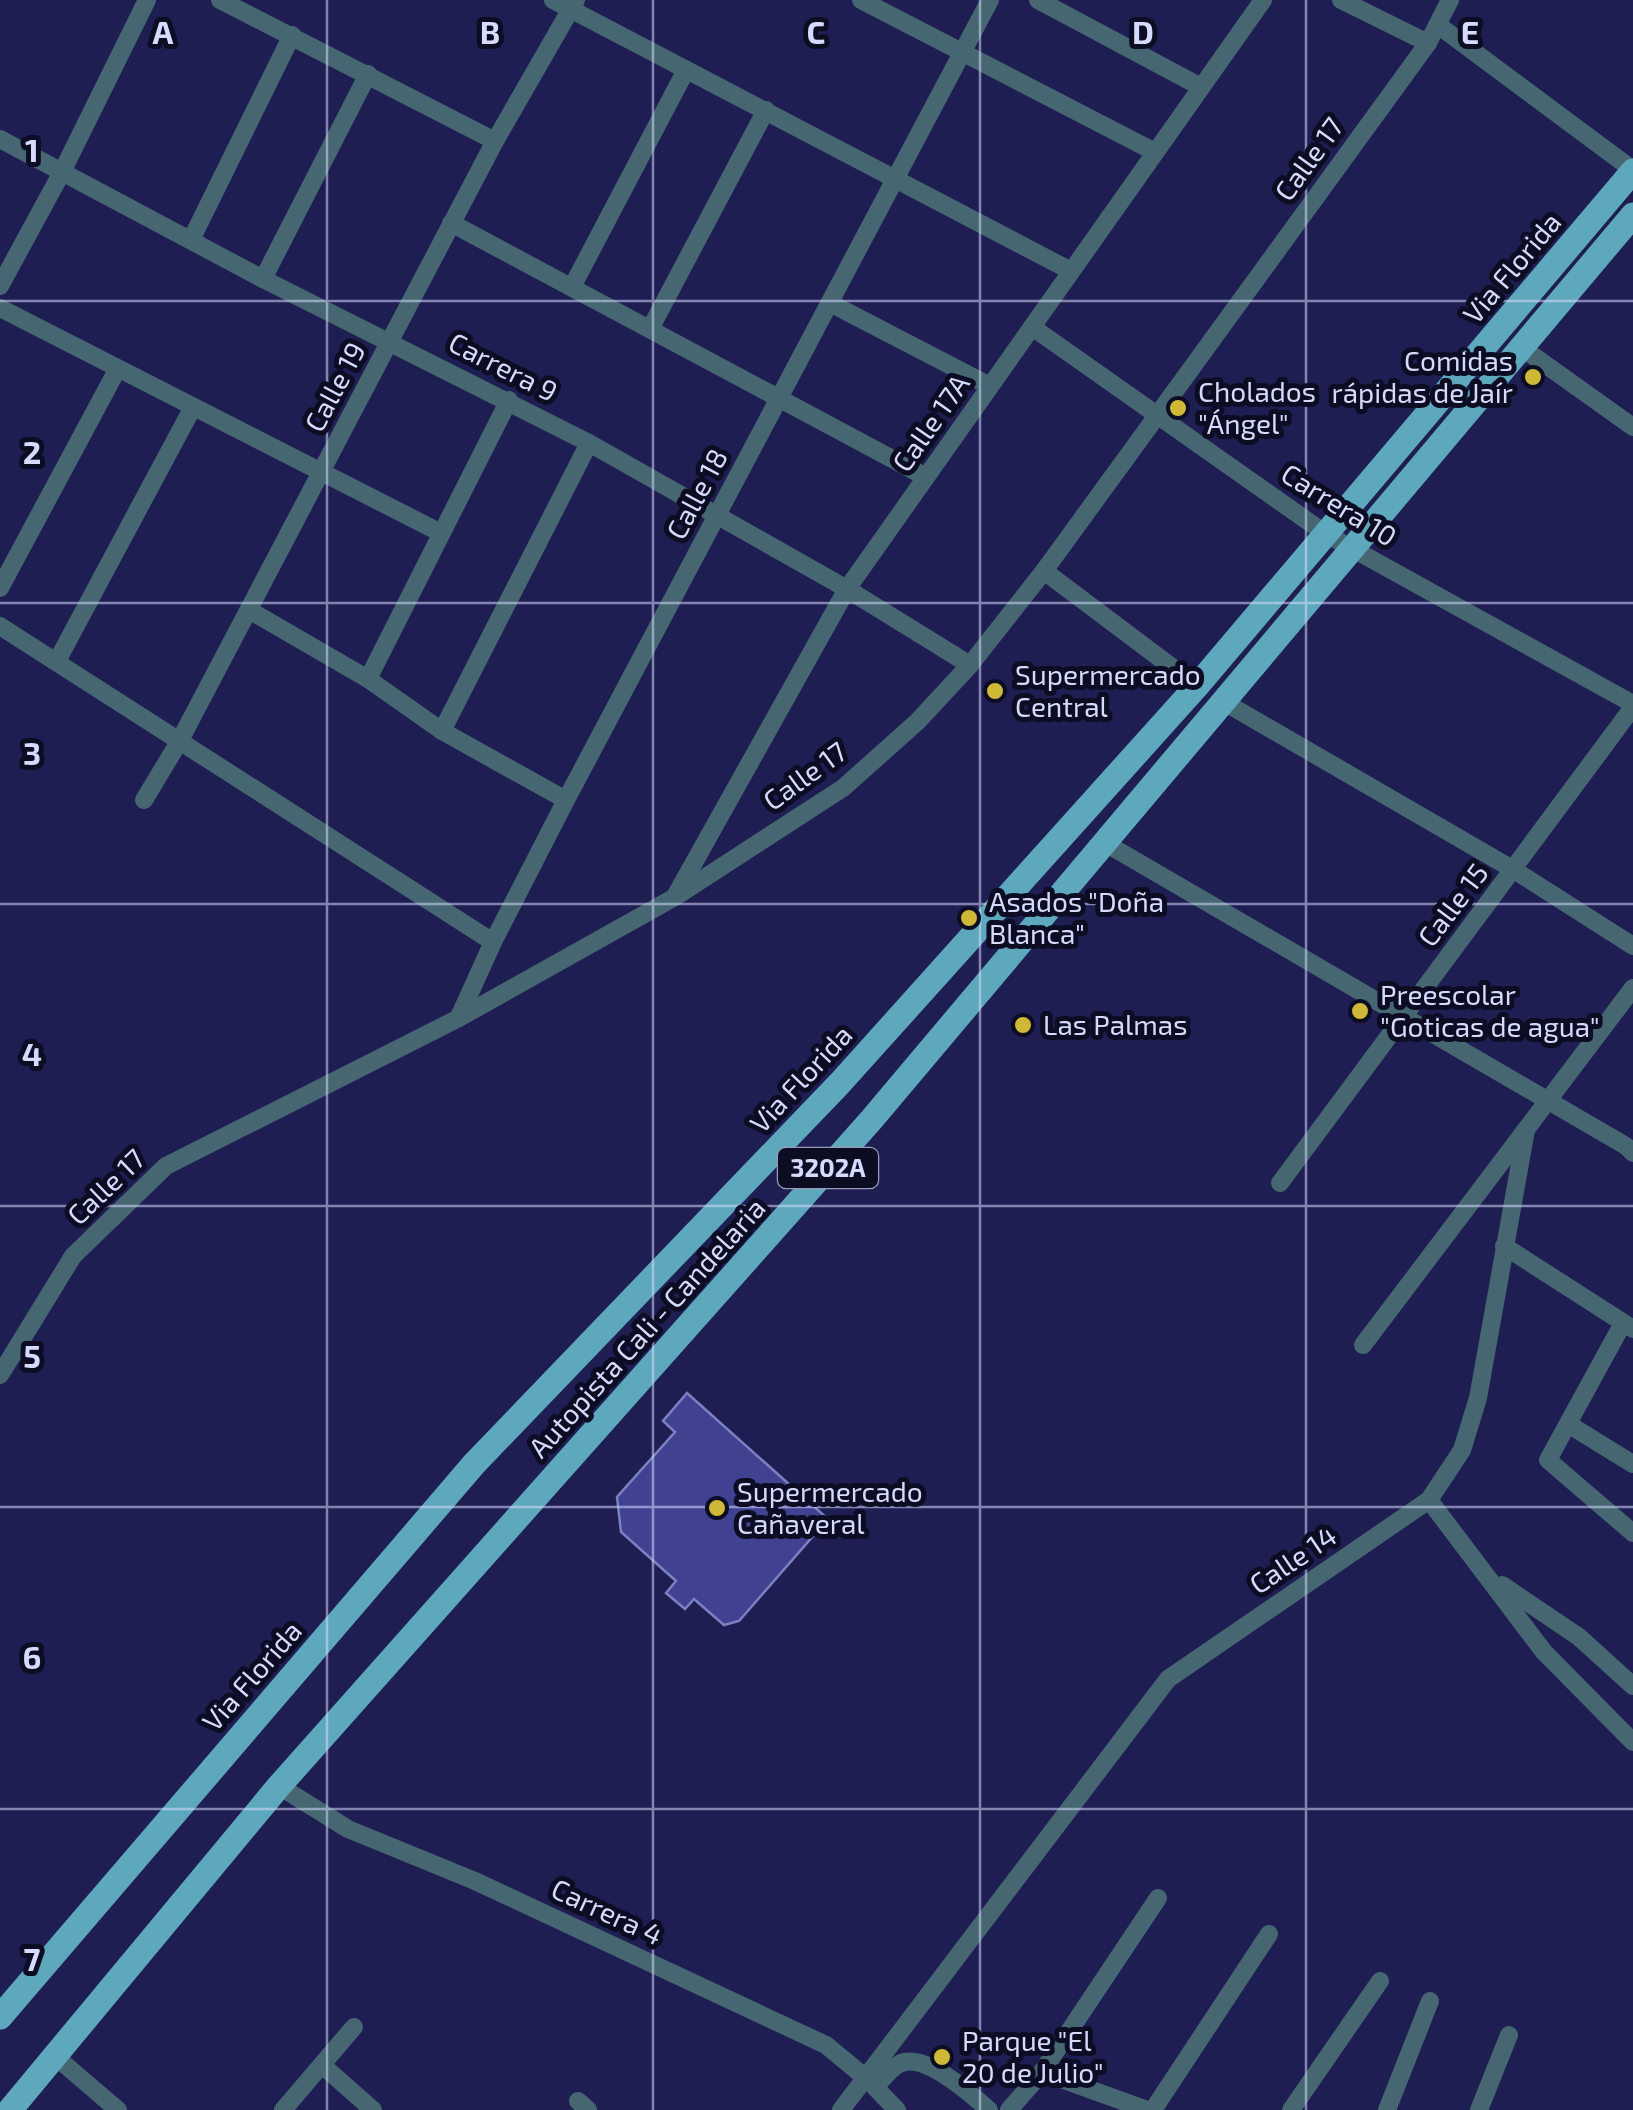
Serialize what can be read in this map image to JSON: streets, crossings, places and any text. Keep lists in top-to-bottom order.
{
  "streets": {
    "main road": ["Via Florida", "3202A", "Autopista Cali - Candelaria"],
    "street": [
      "Calle 17",
      "Carrera 9",
      "Calle 19",
      "Calle 17A",
      "Calle 18",
      "Carrera 10",
      "Calle 15",
      "Calle 14",
      "Carrera 4"
    ]
  },
  "crossings": [
    ["Calle 17", "Carrera 9"],
    ["Calle 17", "Calle 17A"],
    ["Calle 17", "Calle 18"],
    ["Calle 17", "Carrera 10"],
    ["Via Florida", "Carrera 10"],
    ["Carrera 9", "Calle 19"],
    ["Carrera 9", "Calle 17A"],
    ["Carrera 9", "Calle 18"],
    ["Calle 17A", "Carrera 10"],
    ["Carrera 10", "Calle 15"],
    ["Carrera 10", "Autopista Cali - Candelaria"],
    ["Autopista Cali - Candelaria", "Carrera 4"],
    ["Calle 14", "Carrera 4"]
  ],
  "places": [
    "Comidas rápidas de Jaír",
    "Cholados \"Ángel\"",
    "Supermercado Central",
    "Asados \"Doña Blanca\"",
    "Preescolar \"Goticas de agua\"",
    "Las Palmas",
    "Supermercado Cañaveral",
    "Parque \"El 20 de Julio\""
  ],
  "grid": {
    "columns": [
      "A",
      "B",
      "C",
      "D",
      "E"
    ],
    "rows": [
      "1",
      "2",
      "3",
      "4",
      "5",
      "6",
      "7"
    ]
  }
}
